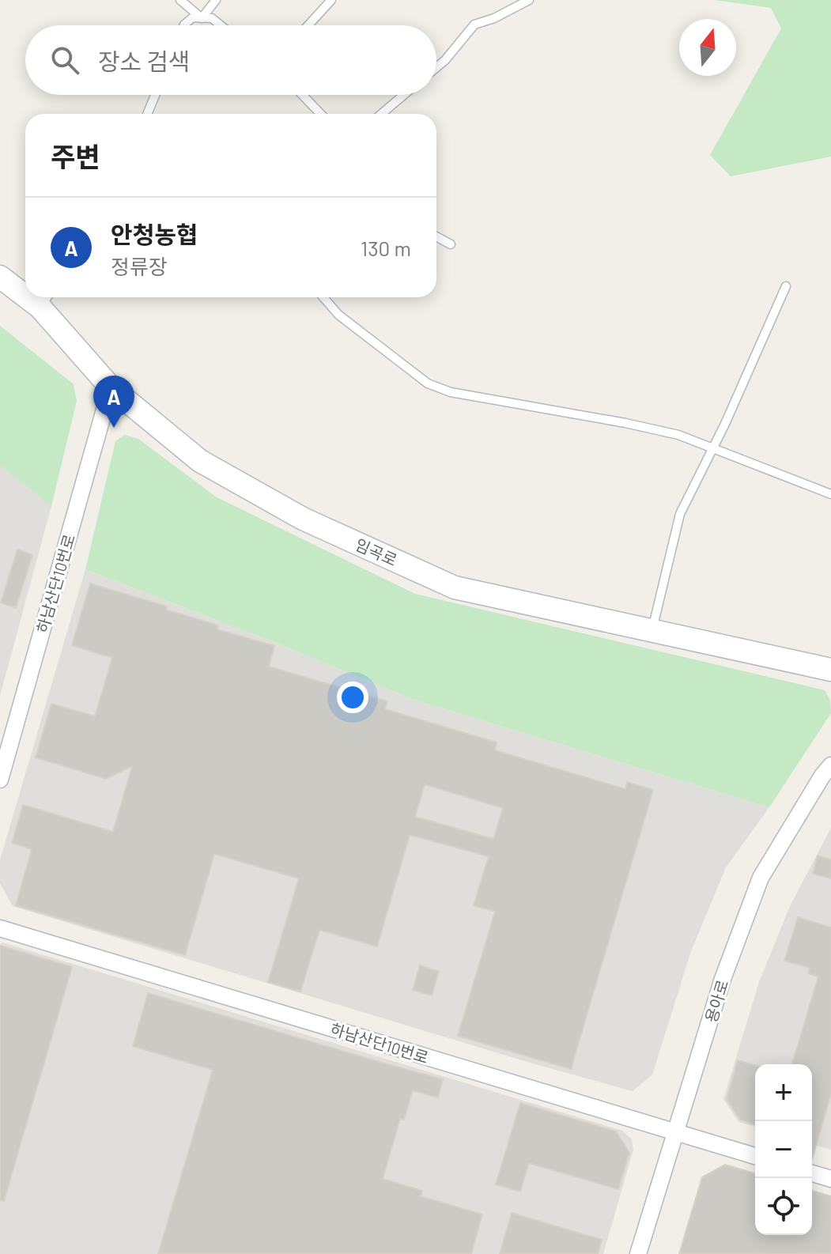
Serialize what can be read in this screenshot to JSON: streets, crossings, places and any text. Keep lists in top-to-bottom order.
{
  "streets": {
    "main road": ["임곡로"],
    "street": ["하남산단10번로", "용아로"]
  },
  "crossings": [
    ["임곡로", "하남산단10번로"],
    ["하남산단10번로", "용아로"]
  ],
  "north": "top",
  "page": {
    "search": "장소 검색",
    "heading": "주변",
    "list": [
      {
        "mark": "A",
        "name": "안청농협",
        "note": "정류장",
        "value": "130 m"
      }
    ],
    "pins": "A",
    "map_buttons": ["+", "−"]
  }
}
